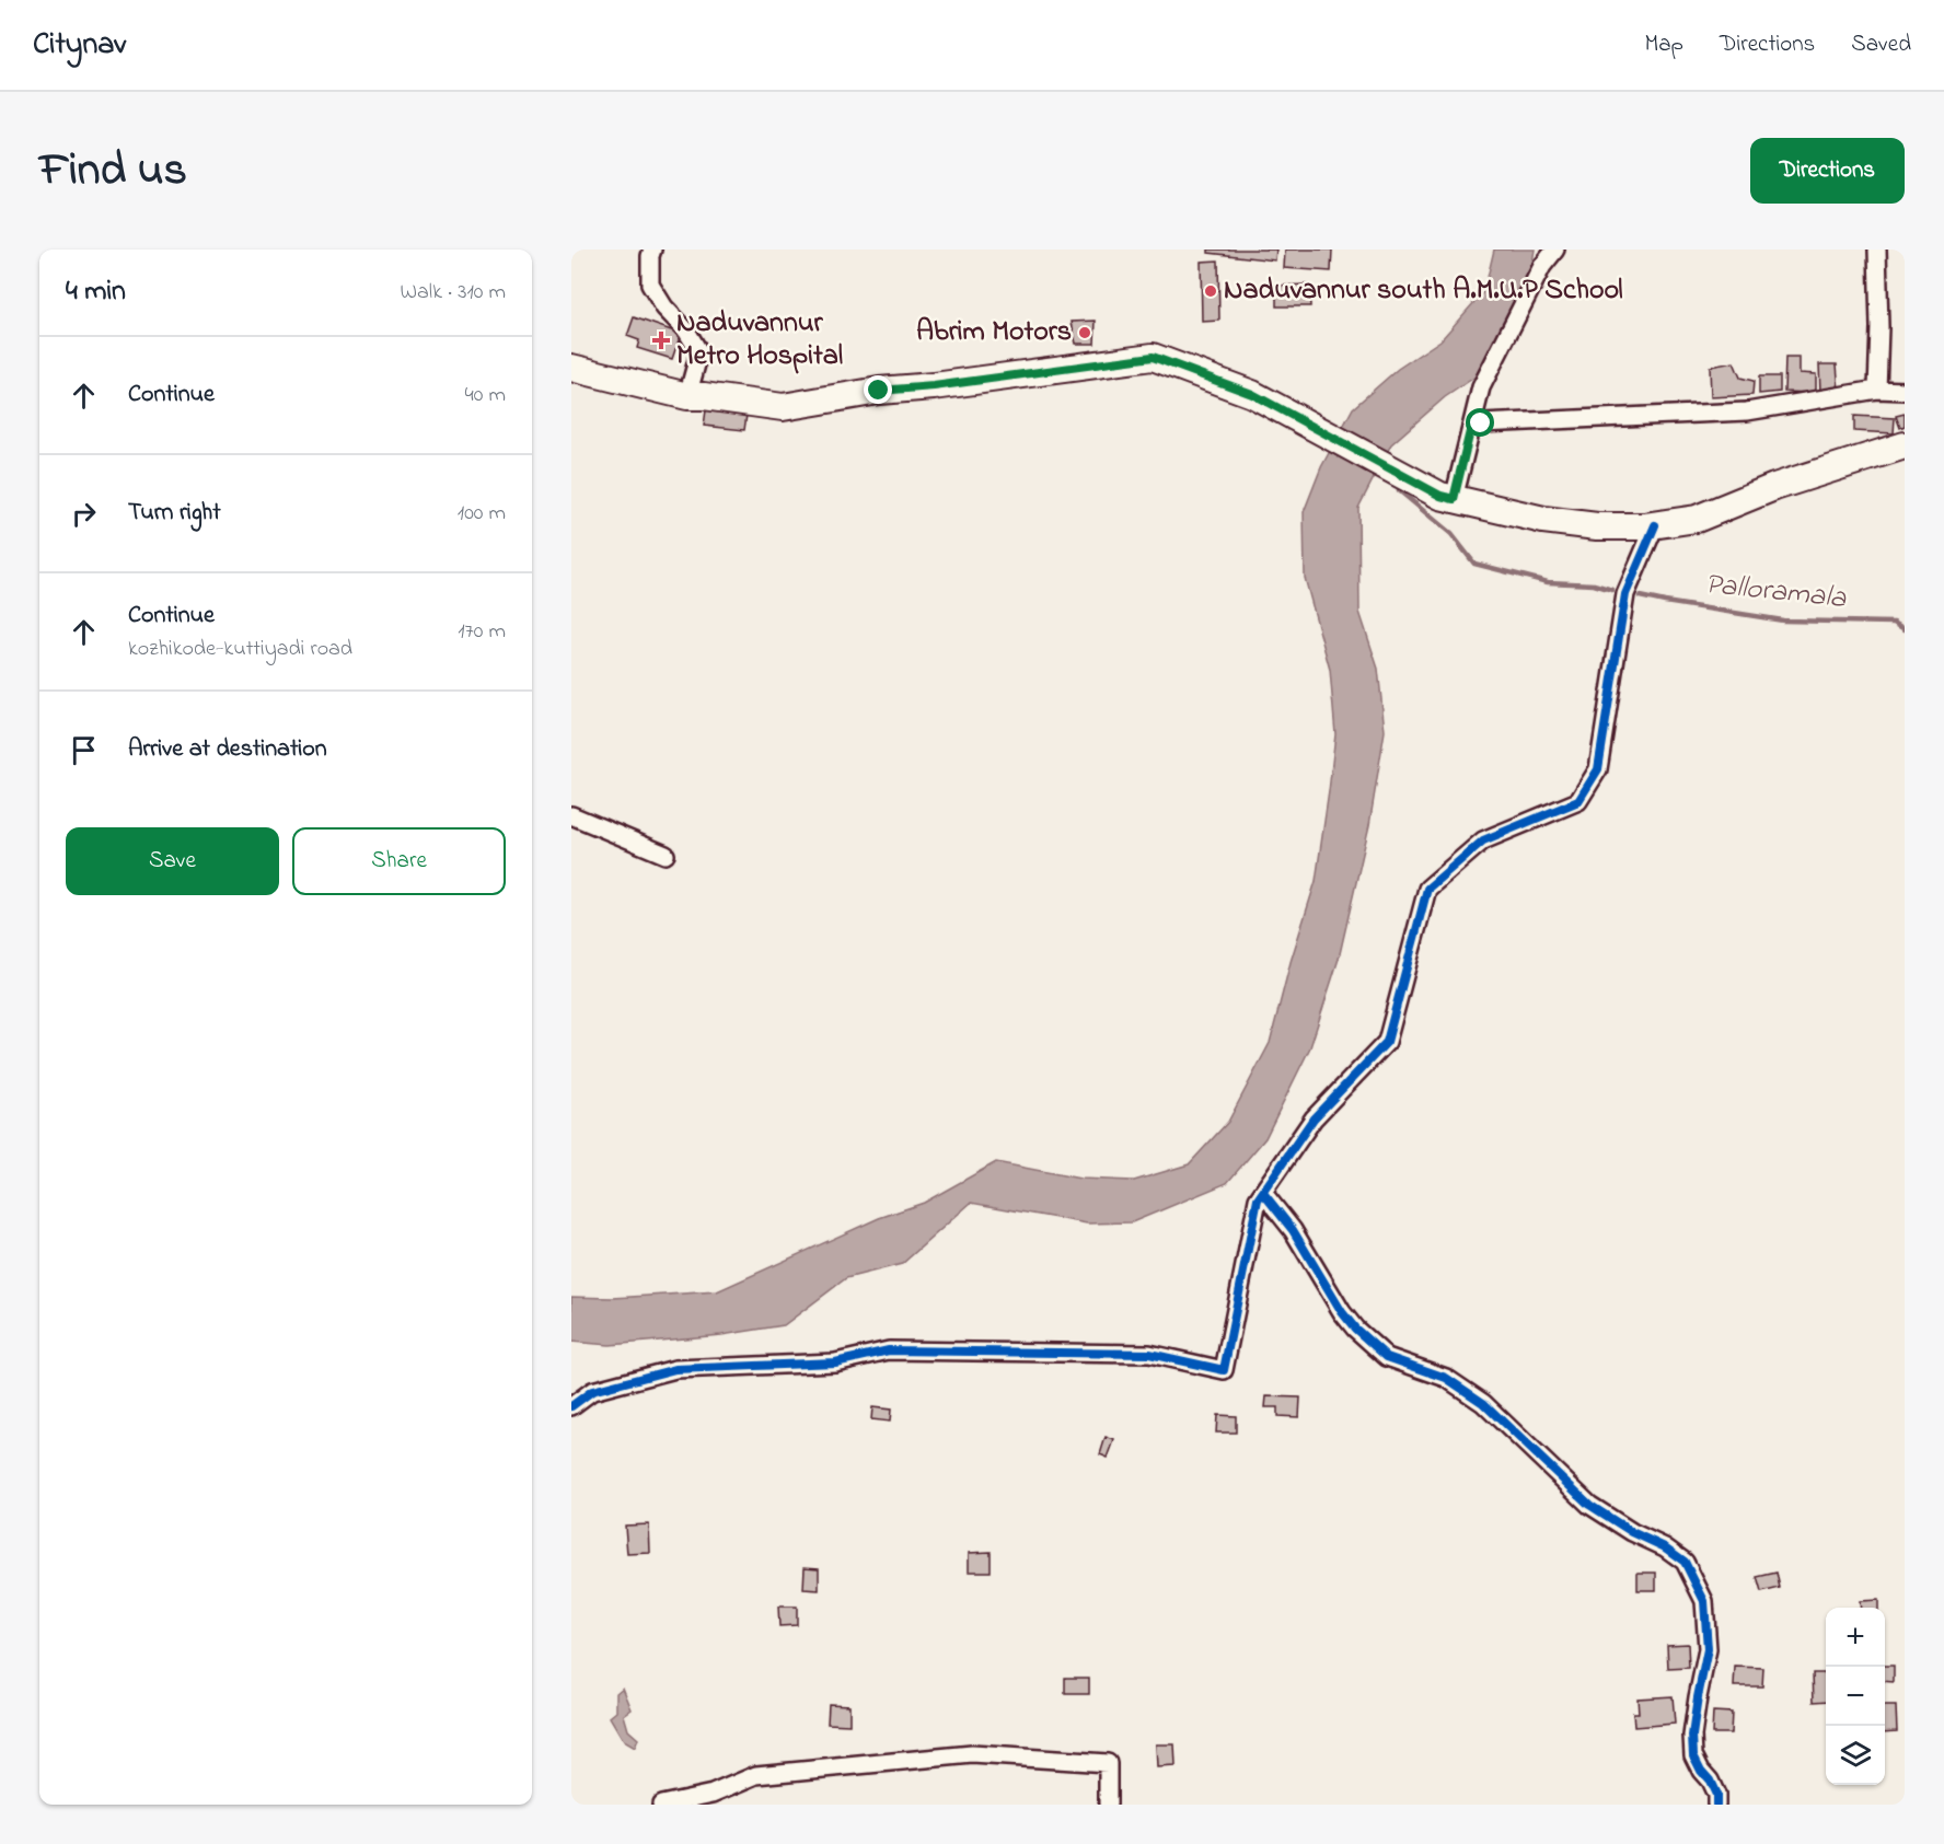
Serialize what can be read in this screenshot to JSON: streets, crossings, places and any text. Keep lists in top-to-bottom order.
{
  "water": ["Palloramala"],
  "places": {
    "other": ["Naduvannur south A.M.U.P School", "Abrim Motors"],
    "health": ["Naduvannur Metro Hospital"]
  },
  "page": {
    "header": "Citynav",
    "nav": ["Map", "Directions", "Saved"],
    "title": "Find us",
    "buttons": [
      "Directions",
      ["Save", "Share"]
    ],
    "heading": ["4 min", "Walk · 310 m"],
    "list": [
      ["Continue", "40 m"],
      ["Turn right", "100 m"],
      ["Continue", "kozhikode-kuttiyadi road", "170 m"],
      "Arrive at destination"
    ],
    "map_buttons": ["+", "−"]
  }
}
